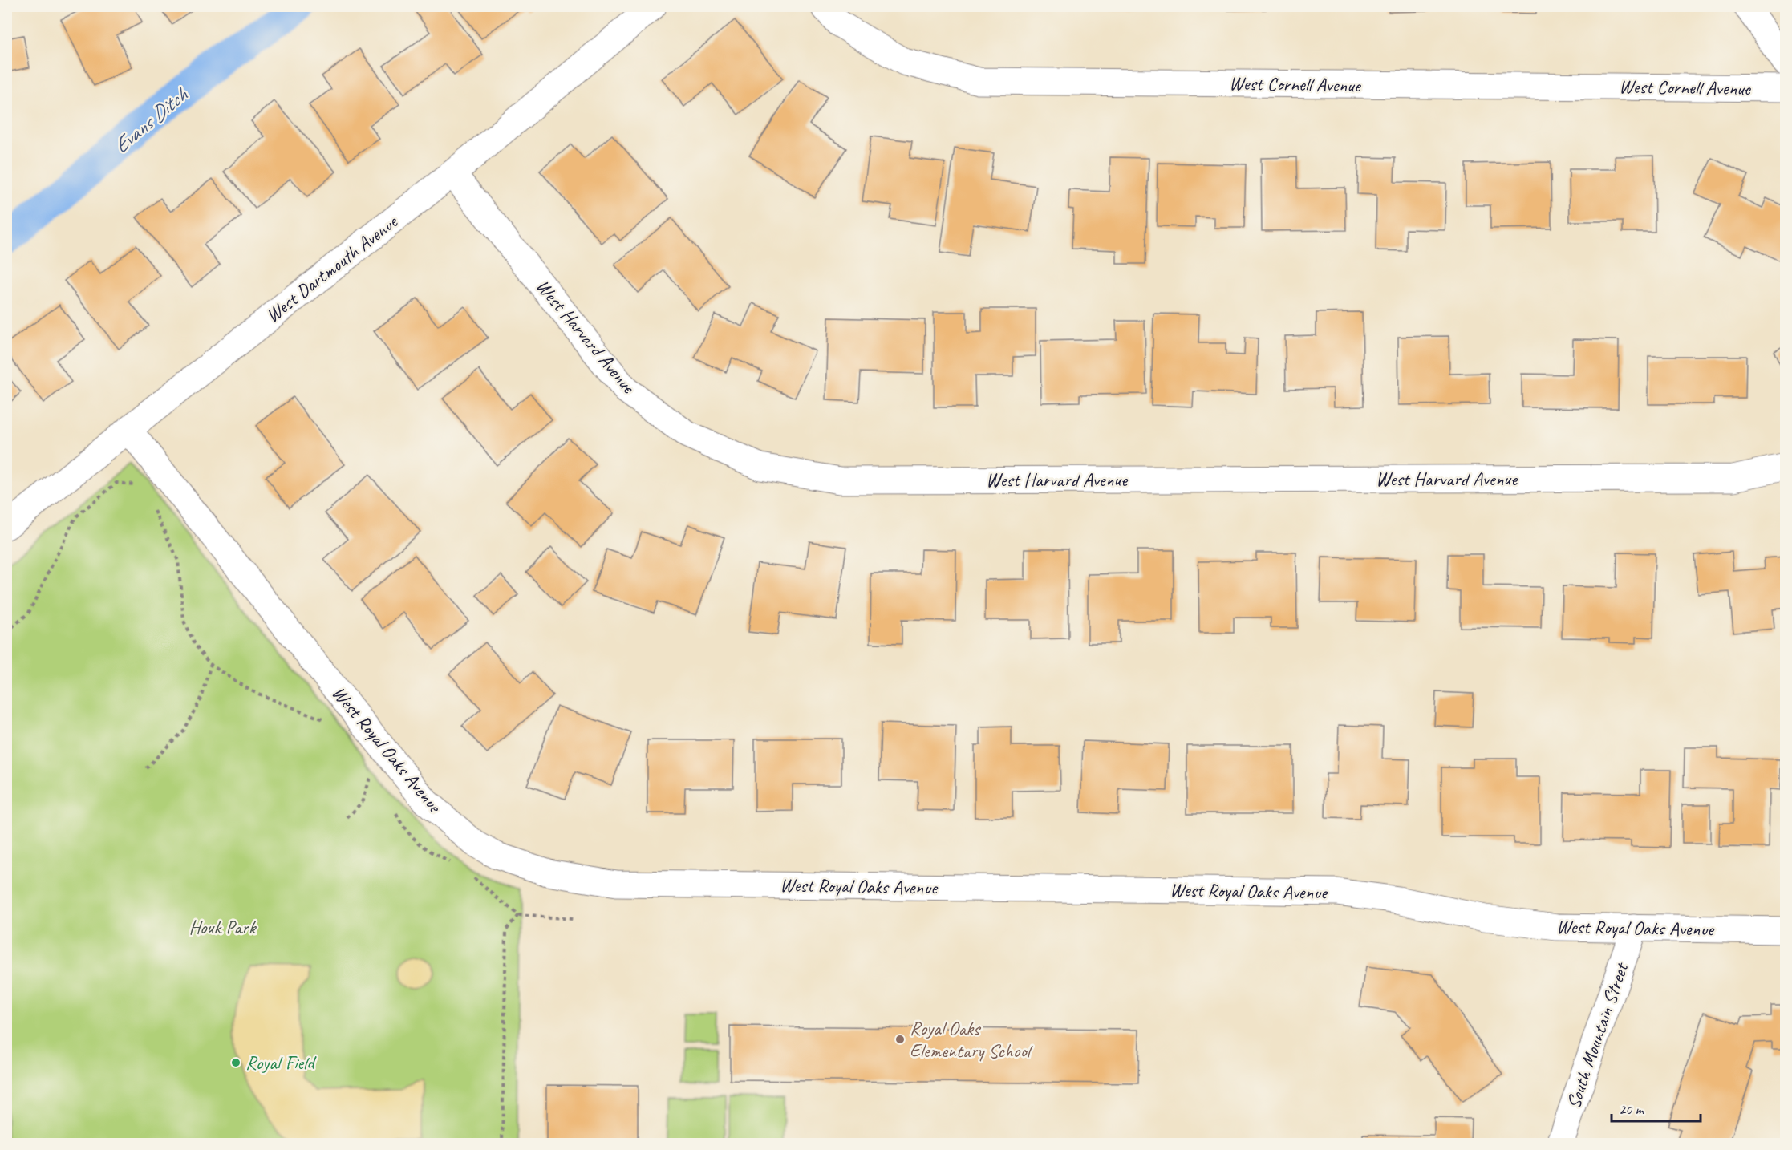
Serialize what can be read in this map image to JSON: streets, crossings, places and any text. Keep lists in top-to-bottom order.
{
  "streets": {
    "street": [
      "West Cornell Avenue",
      "West Dartmouth Avenue",
      "West Harvard Avenue",
      "West Royal Oaks Avenue",
      "South Mountain Street"
    ]
  },
  "crossings": [
    ["West Dartmouth Avenue", "West Harvard Avenue"],
    ["West Dartmouth Avenue", "West Royal Oaks Avenue"],
    ["West Royal Oaks Avenue", "South Mountain Street"]
  ],
  "water": ["Evans Ditch"],
  "parks": ["Houk Park"],
  "places": ["Royal Oaks Elementary School", "Royal Field"],
  "scale_bar": "20 m"
}
